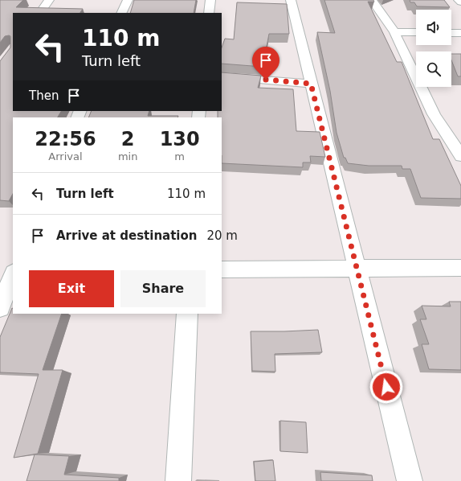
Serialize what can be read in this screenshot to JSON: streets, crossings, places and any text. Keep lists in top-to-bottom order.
{
  "page": {
    "turn": ["110 m", "Turn left"],
    "then": "Then",
    "eta": [
      "22:56",
      "Arrival",
      "2",
      "min",
      "130",
      "m"
    ],
    "list": [
      {
        "name": "Turn left",
        "value": "110 m"
      },
      {
        "name": "Arrive at destination",
        "value": "20 m"
      }
    ],
    "buttons": ["Exit", "Share"]
  }
}
